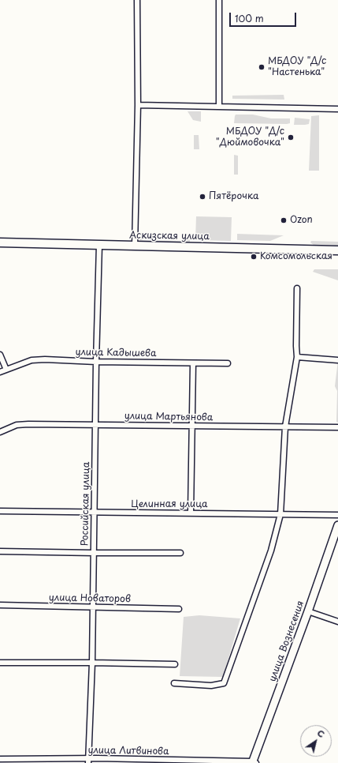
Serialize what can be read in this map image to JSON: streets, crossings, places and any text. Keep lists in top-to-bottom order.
{
  "streets": {
    "main road": ["Аскизская улица"],
    "street": [
      "улица Кадышева",
      "улица Мартьянова",
      "Российская улица",
      "Целинная улица",
      "улица Новаторов",
      "улица Вознесения",
      "улица Литвинова"
    ]
  },
  "crossings": [
    ["Аскизская улица", "Российская улица"],
    ["улица Кадышева", "Российская улица"],
    ["улица Мартьянова", "Российская улица"],
    ["Российская улица", "Целинная улица"],
    ["Российская улица", "улица Новаторов"],
    ["Российская улица", "улица Литвинова"],
    ["улица Вознесения", "улица Литвинова"]
  ],
  "places": [
    "МБДОУ \"Д/с \"Настенька\"",
    "МБДОУ \"Д/с \"Дюймовочка\"",
    "Пятёрочка",
    "Ozon",
    "Комсомольская"
  ],
  "scale_bar": "100 m",
  "north": "top right"
}
